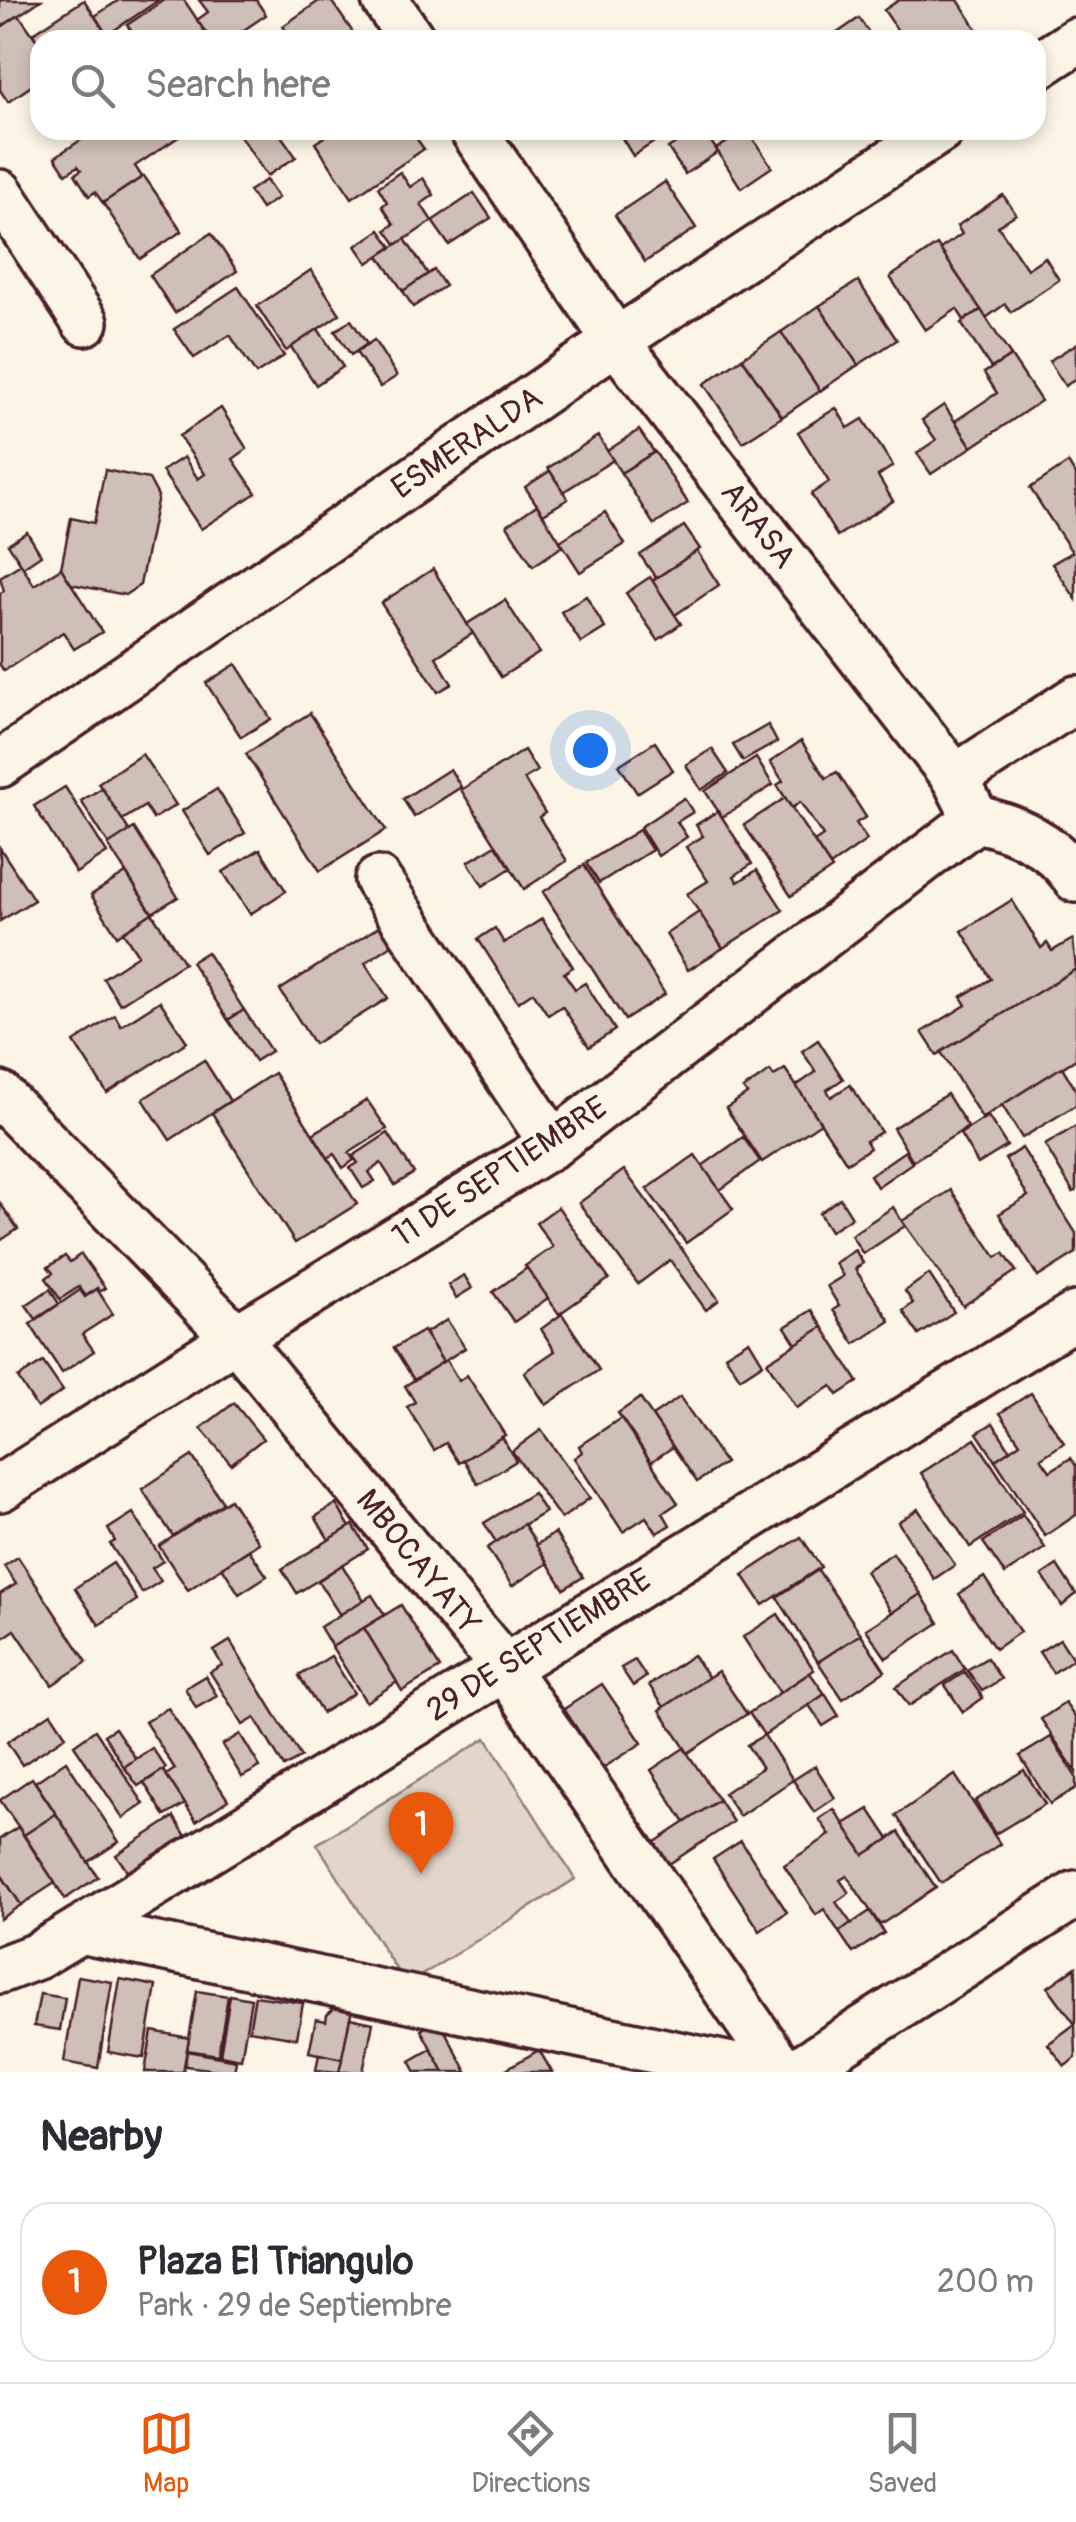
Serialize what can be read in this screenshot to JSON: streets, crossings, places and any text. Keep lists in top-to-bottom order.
{
  "streets": {
    "street": [
      "ESMERALDA",
      "ARASA",
      "11 DE SEPTIEMBRE",
      "MBOCAYATY",
      "29 DE SEPTIEMBRE"
    ]
  },
  "crossings": [
    ["ESMERALDA", "ARASA"],
    ["ARASA", "11 DE SEPTIEMBRE"],
    ["11 DE SEPTIEMBRE", "MBOCAYATY"],
    ["MBOCAYATY", "29 DE SEPTIEMBRE"]
  ],
  "page": {
    "search": "Search here",
    "pins": "1",
    "heading": "Nearby",
    "list": [
      {
        "mark": "1",
        "name": "Plaza El Triangulo",
        "note": "Park · 29 de Septiembre",
        "value": "200 m"
      }
    ],
    "nav": ["Map", "Directions", "Saved"]
  }
}
